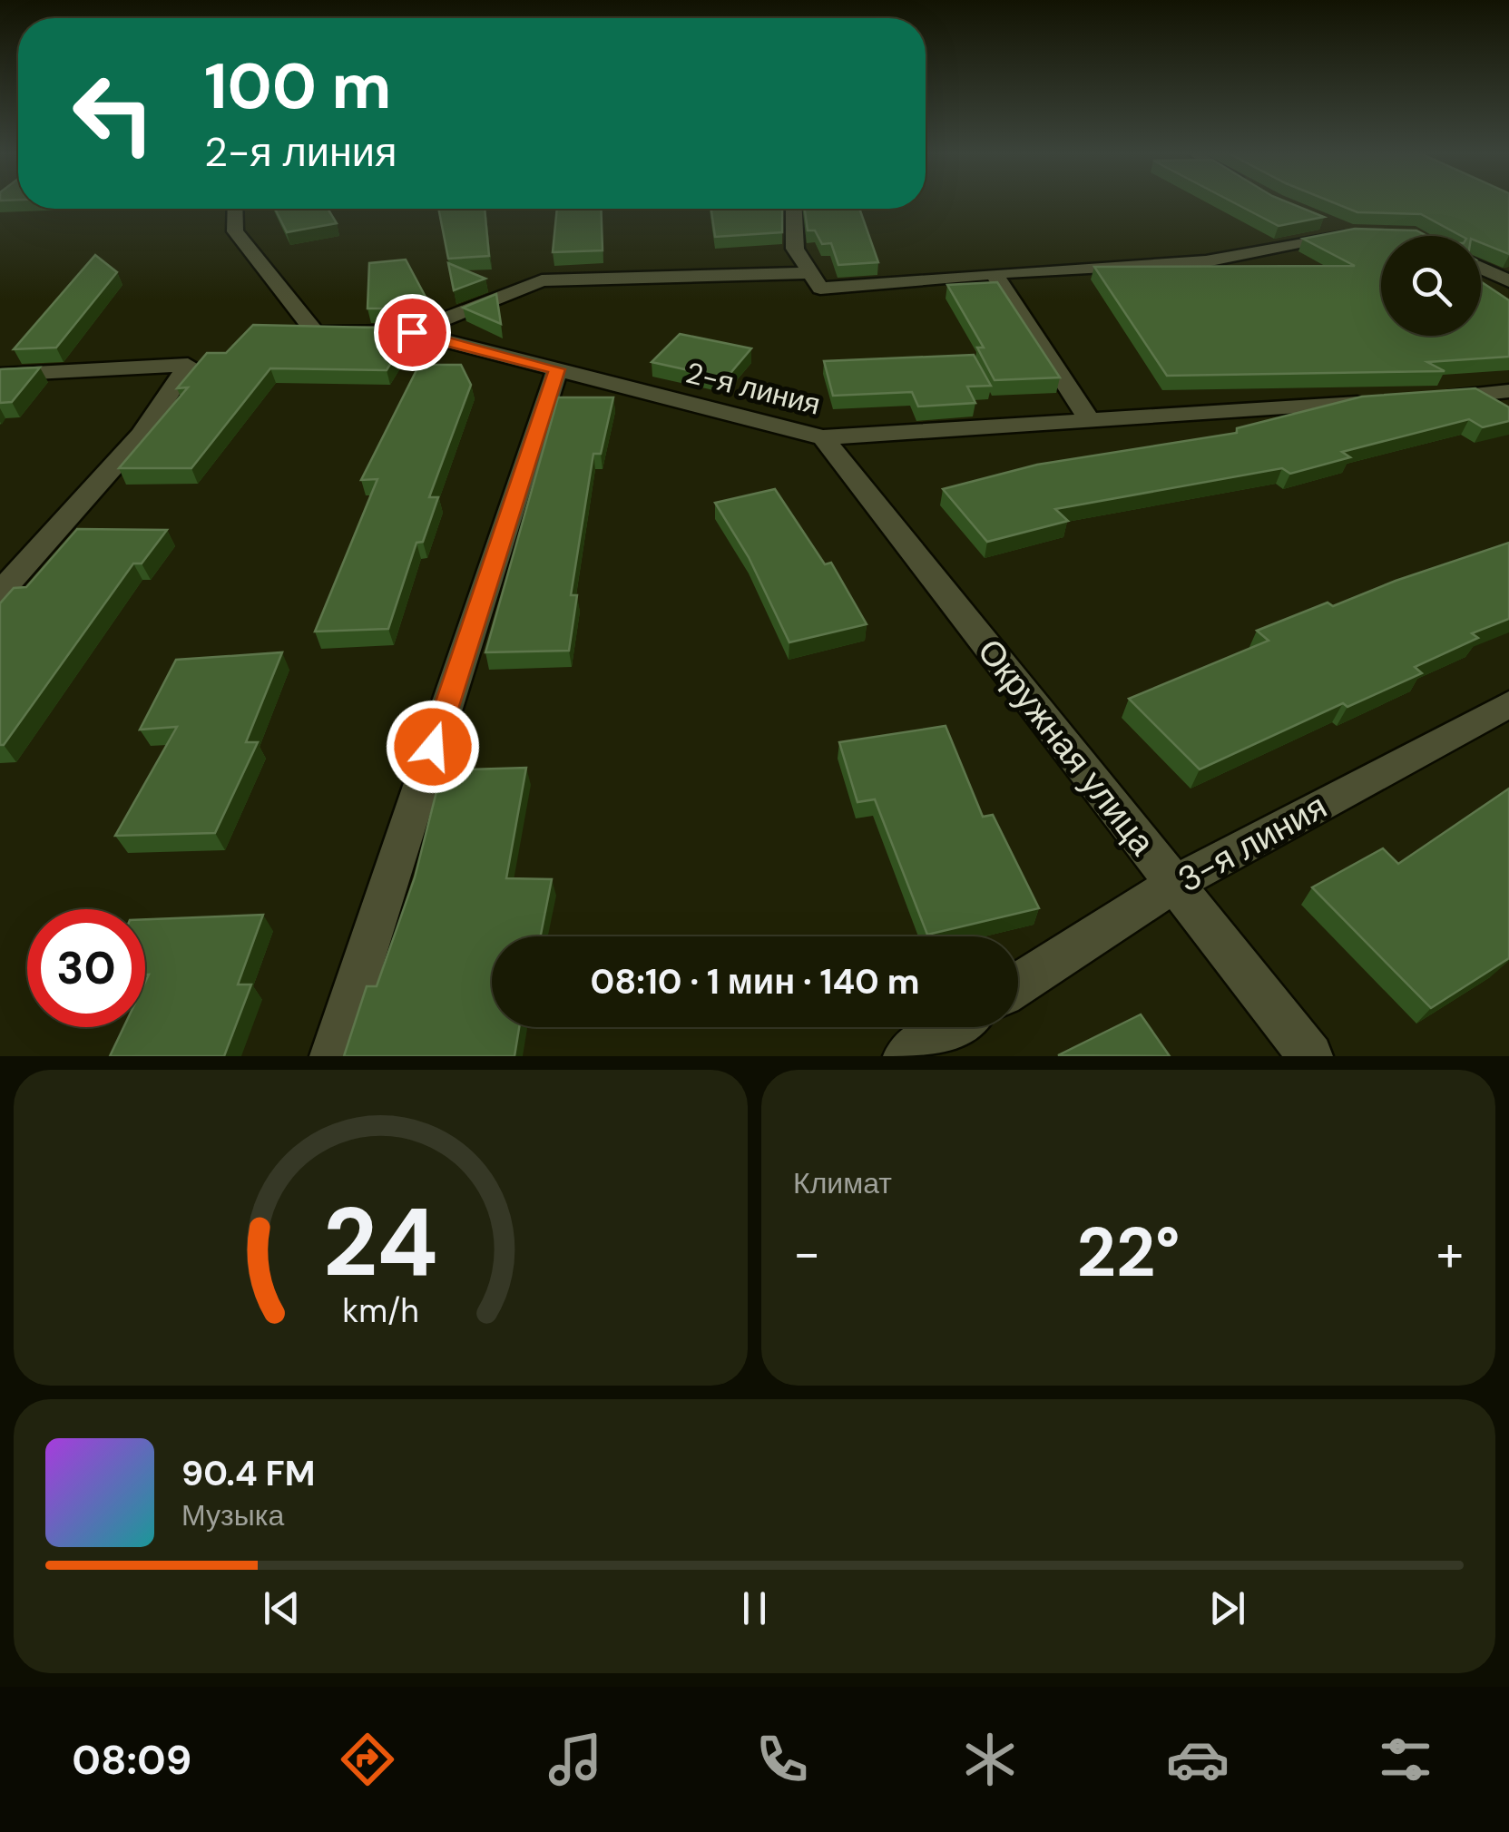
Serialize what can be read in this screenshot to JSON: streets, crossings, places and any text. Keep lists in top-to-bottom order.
{
  "streets": {
    "street": ["2-я линия", "Окружная улица", "3-я линия"]
  },
  "crossings": [
    ["2-я линия", "Окружная улица"],
    ["Окружная улица", "3-я линия"]
  ],
  "page": {
    "turn": ["100 m", "2-я линия"],
    "limit": "30",
    "trip": "08:10 · 1 мин · 140 m",
    "tile": "Климат",
    "heat": ["−", "22°", "+"],
    "song": ["90.4 FM", "Музыка"],
    "tabs": "08:09",
    "gauge": ["24", "km/h"]
  }
}
